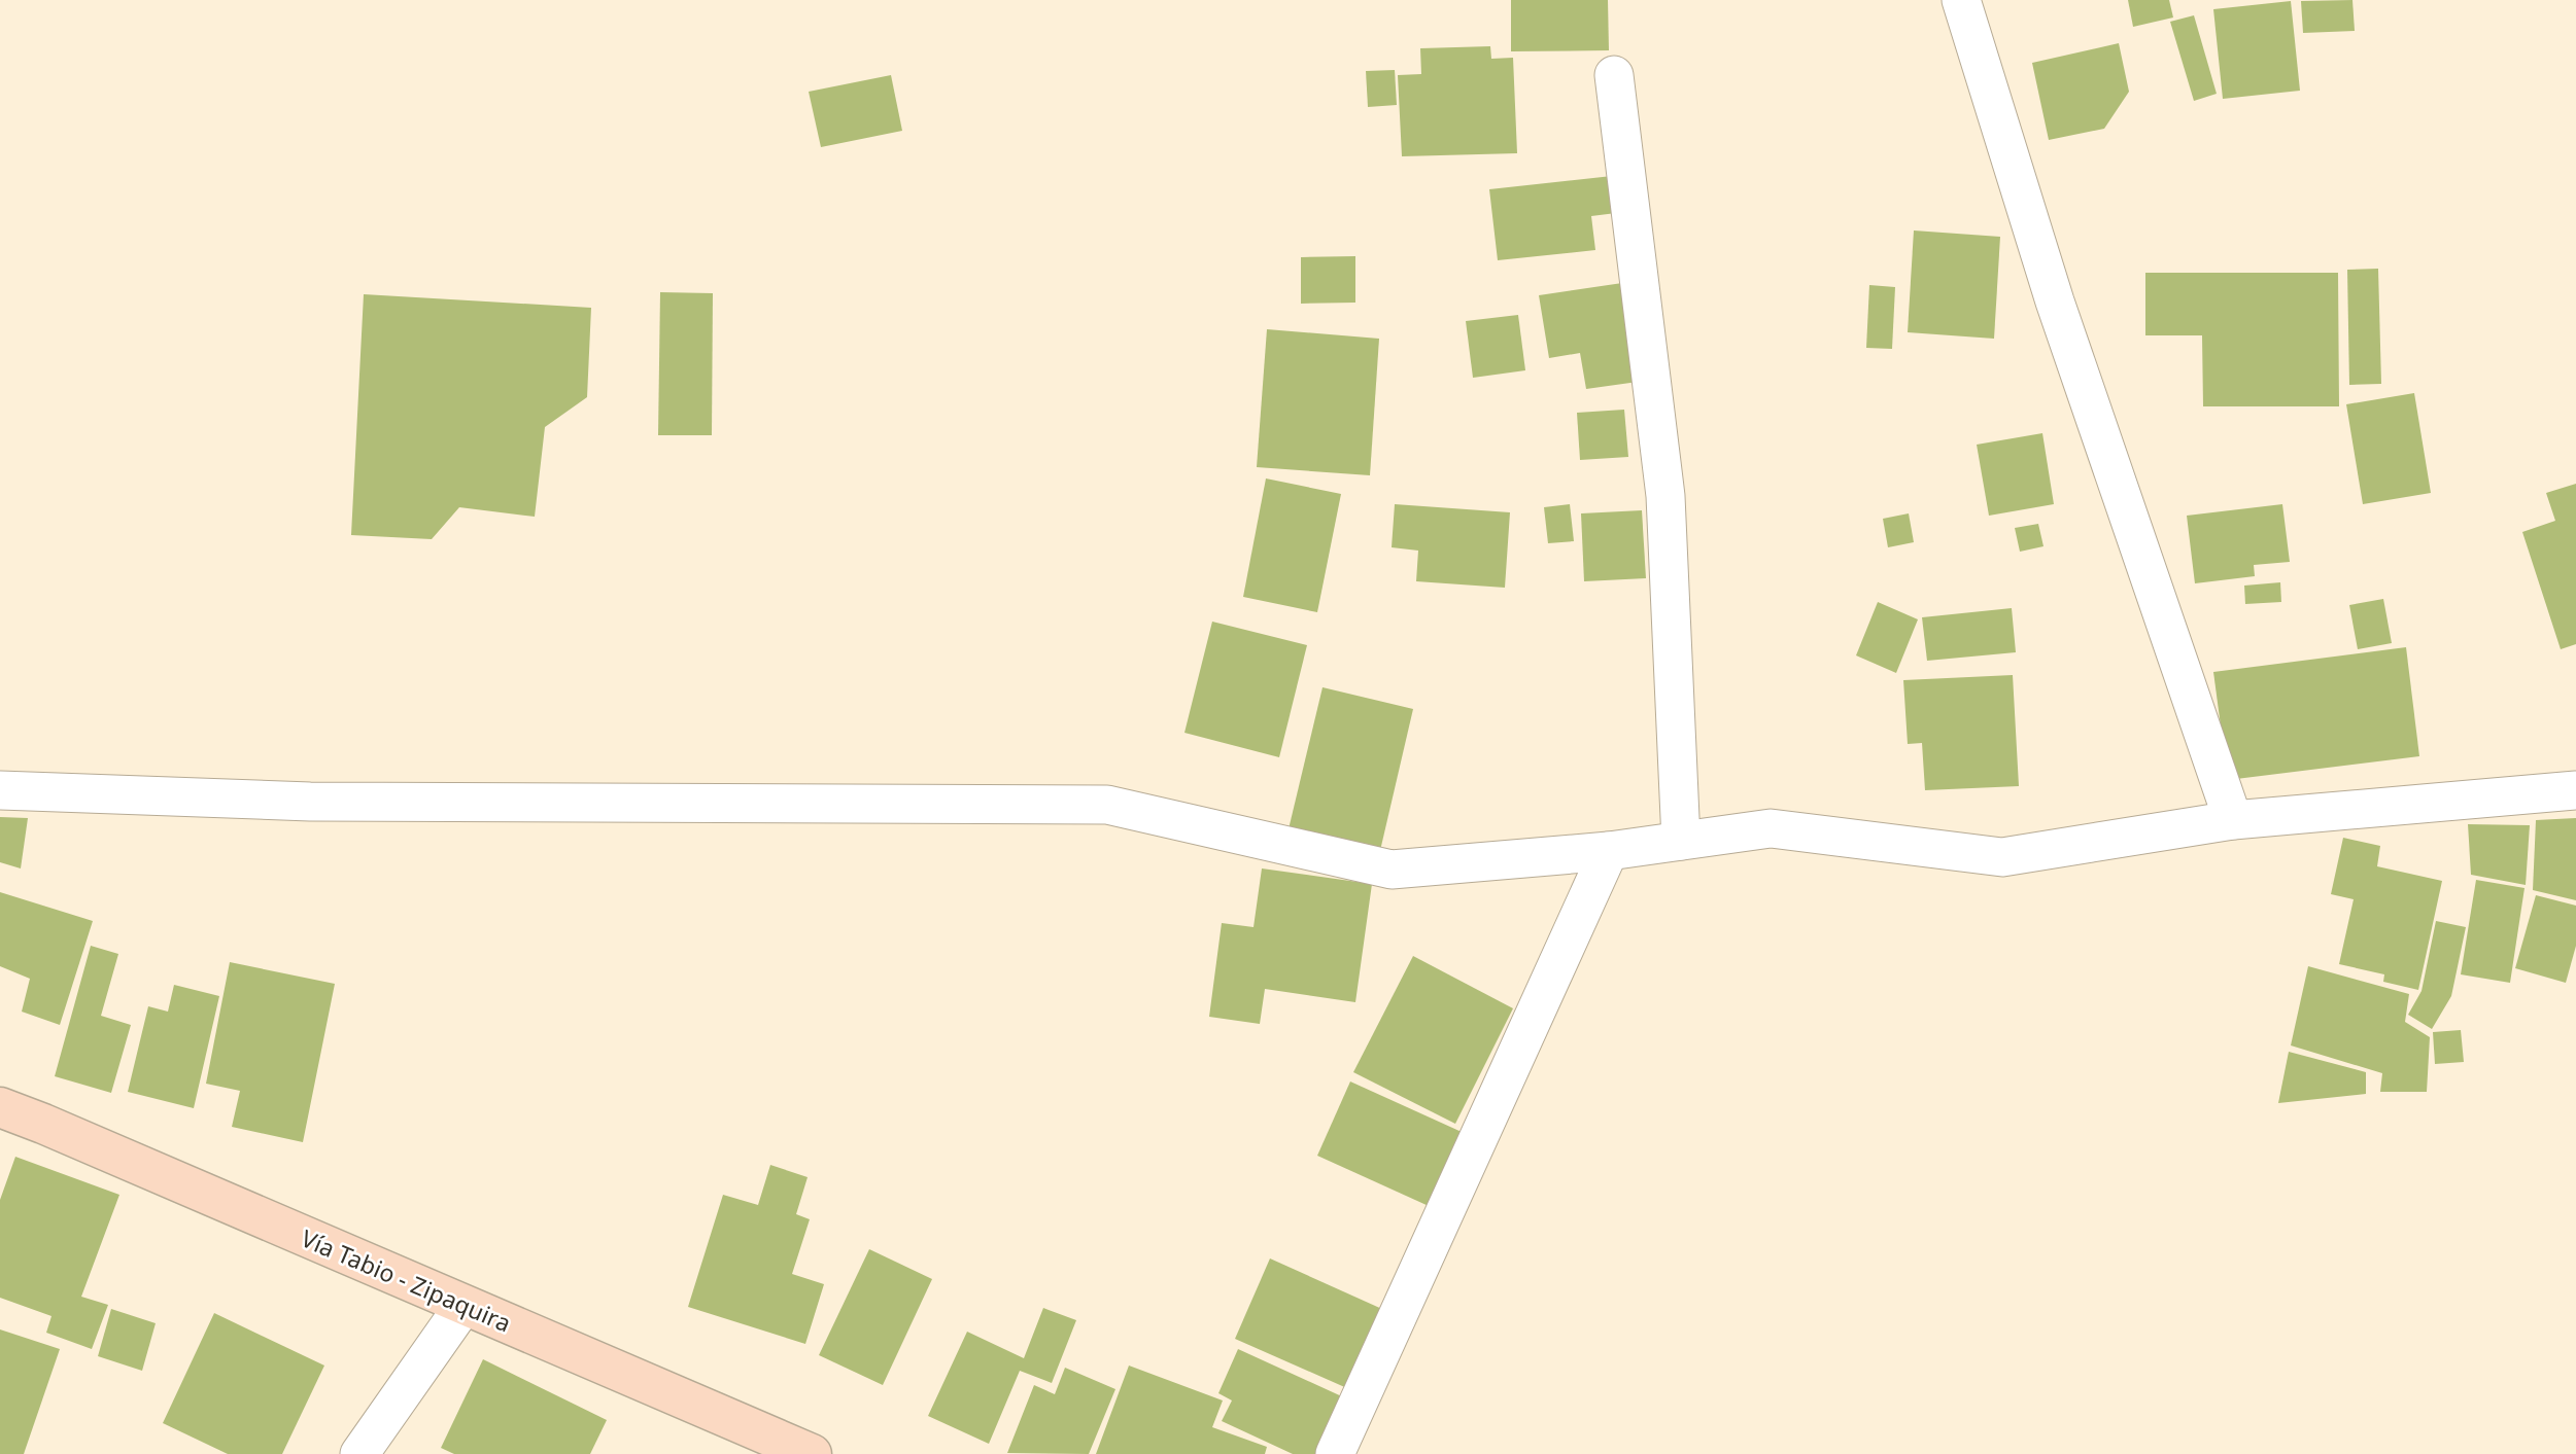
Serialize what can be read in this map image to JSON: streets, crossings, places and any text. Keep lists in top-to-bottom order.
{
  "streets": {
    "street": ["Vía Tabio - Zipaquira"]
  }
}
